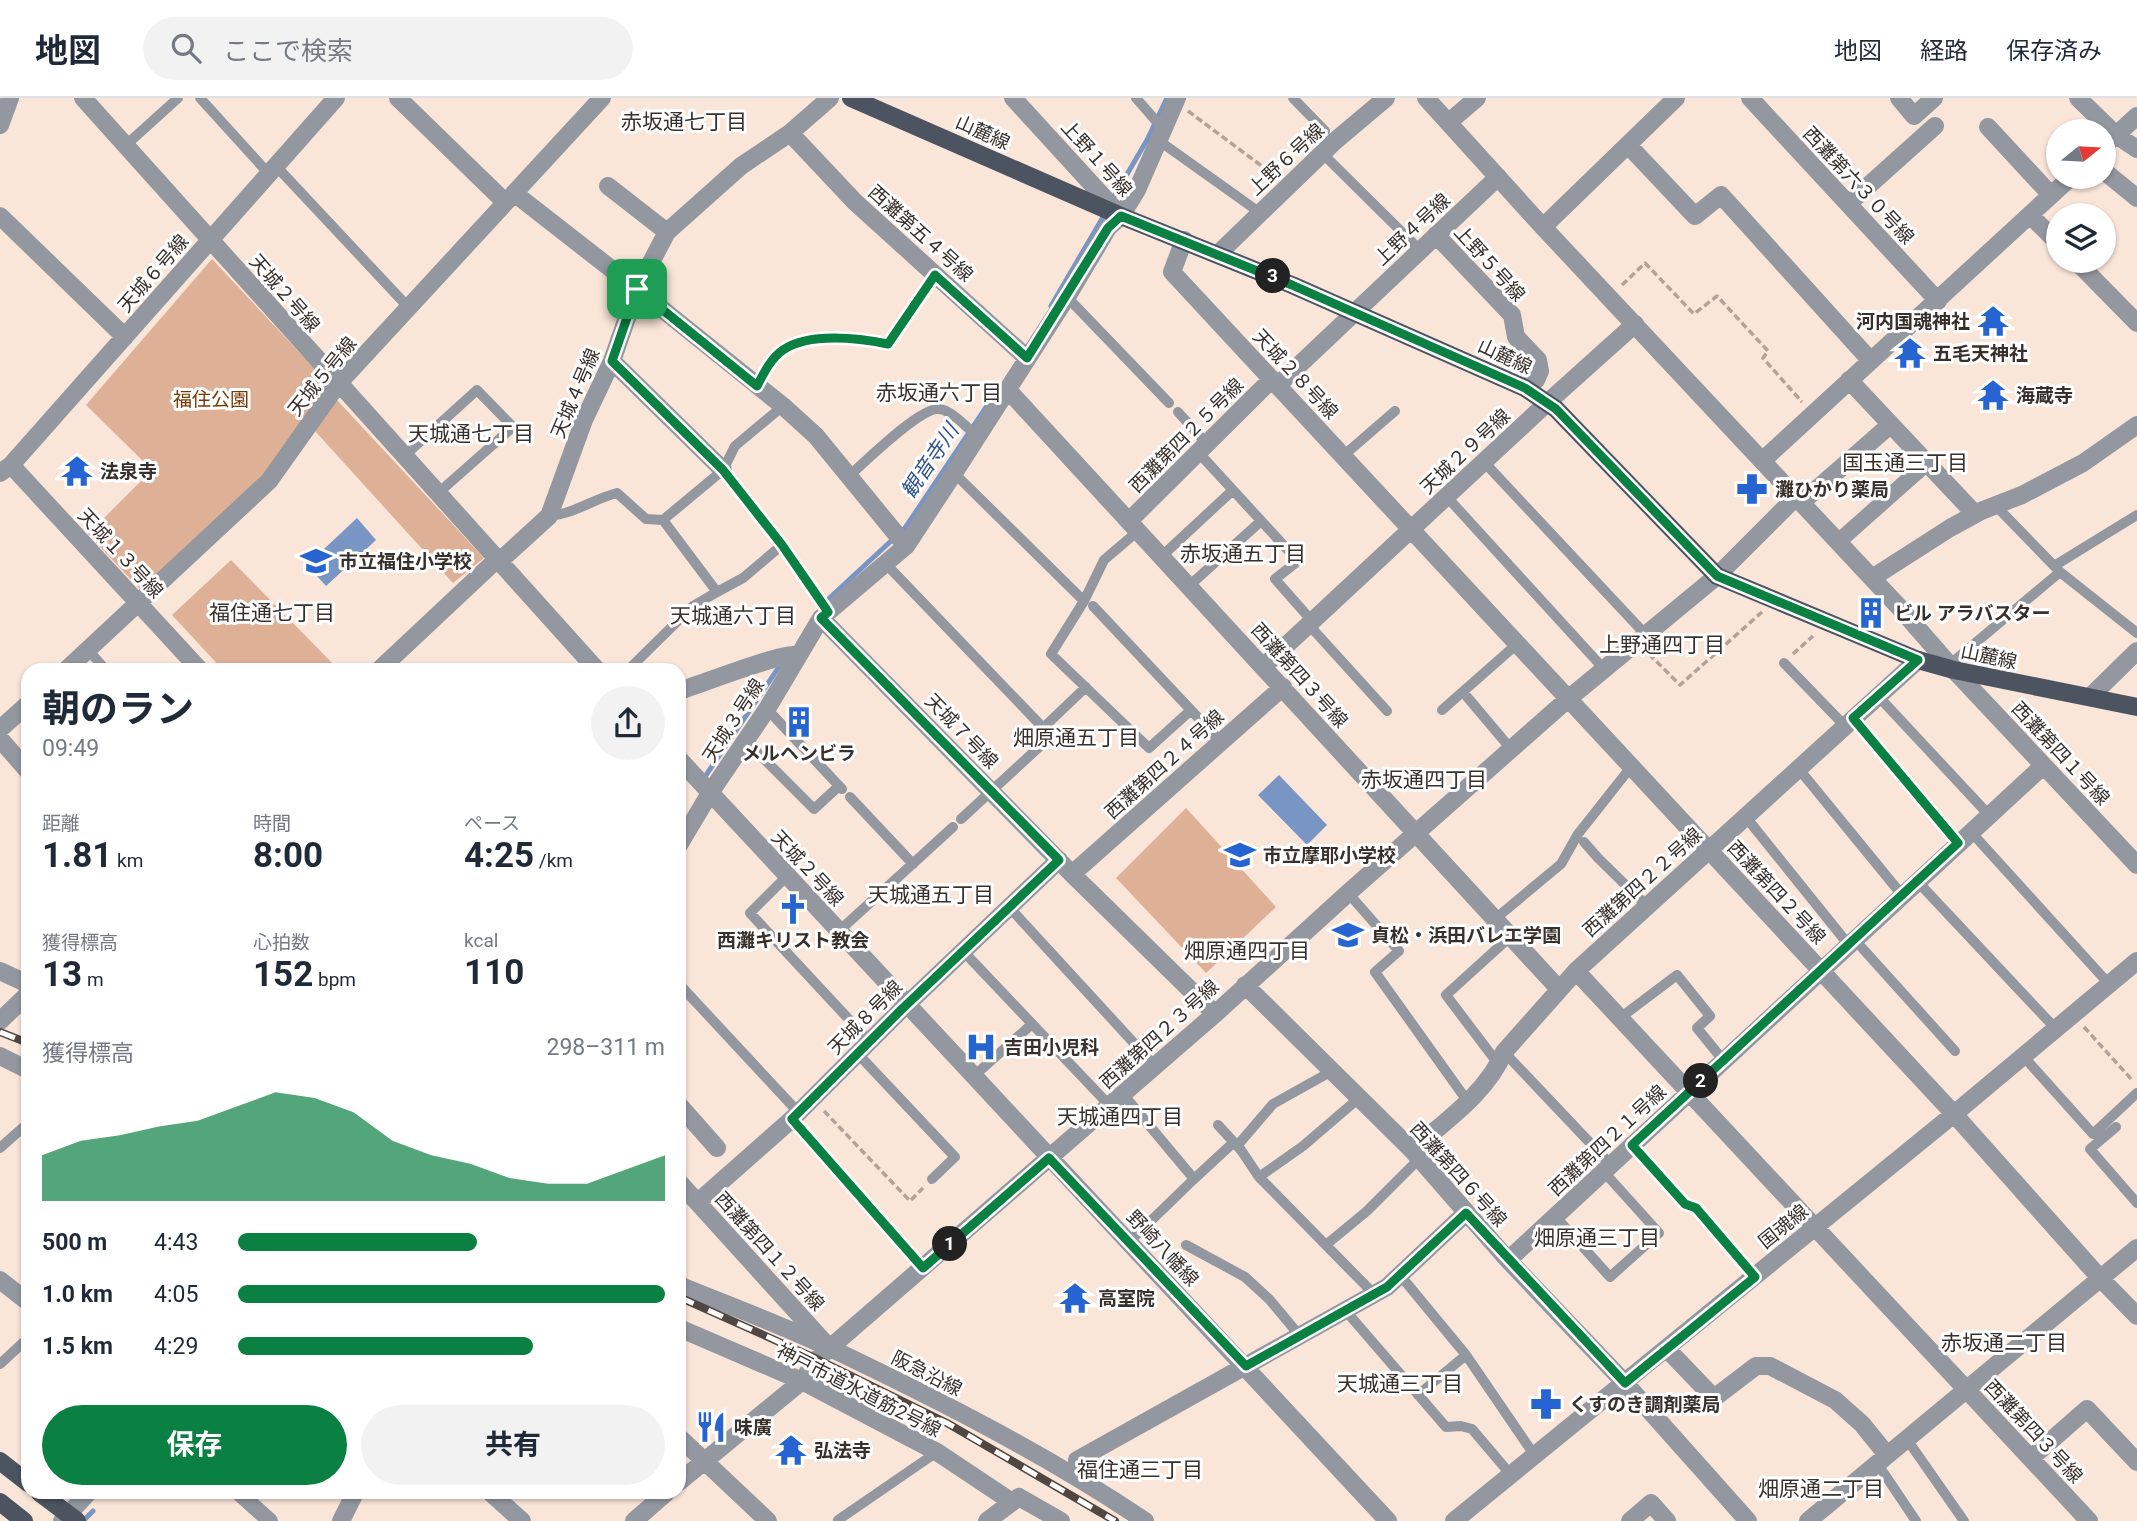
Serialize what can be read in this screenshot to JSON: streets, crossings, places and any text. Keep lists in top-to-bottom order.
{
  "streets": {
    "main road": ["山麓線"],
    "street": [
      "上野１号線",
      "上野６号線",
      "西灘第六３０号線",
      "上野４号線",
      "西灘第五４号線",
      "上野５号線",
      "天城６号線",
      "天城２号線",
      "天城２８号線",
      "天城５号線",
      "天城４号線",
      "西灘第四２５号線",
      "天城２９号線",
      "天城１３号線",
      "西灘第四３号線",
      "天城３号線",
      "天城７号線",
      "西灘第四１号線",
      "西灘第四２４号線",
      "西灘第四２２号線",
      "西灘第四２号線",
      "天城８号線",
      "西灘第四２３号線",
      "西灘第四２１号線",
      "西灘第四６号線",
      "国魂線",
      "野崎八幡線",
      "西灘第四１２号線",
      "阪急沿線",
      "神戸市道水道筋2号線"
    ]
  },
  "crossings": [
    ["山麓線", "上野１号線"],
    ["山麓線", "上野６号線"],
    ["山麓線", "上野４号線"],
    ["山麓線", "上野５号線"],
    ["山麓線", "天城２８号線"],
    ["山麓線", "天城２９号線"],
    ["山麓線", "天城３号線"],
    ["山麓線", "西灘第四１号線"],
    ["山麓線", "西灘第四２２号線"],
    ["山麓線", "西灘第四２３号線"],
    ["上野１号線", "天城３号線"],
    ["上野４号線", "上野５号線"],
    ["上野４号線", "天城２８号線"],
    ["上野４号線", "西灘第四２５号線"],
    ["上野４号線", "西灘第四１号線"],
    ["西灘第五４号線", "天城４号線"],
    ["西灘第五４号線", "天城３号線"],
    ["天城６号線", "天城２号線"],
    ["天城６号線", "天城１３号線"],
    ["天城２号線", "天城５号線"],
    ["天城２号線", "天城４号線"],
    ["天城２号線", "天城３号線"],
    ["天城２号線", "天城８号線"],
    ["天城２号線", "野崎八幡線"],
    ["天城２８号線", "西灘第四２５号線"],
    ["天城２８号線", "天城２９号線"],
    ["天城２８号線", "西灘第四２号線"],
    ["天城５号線", "天城１３号線"],
    ["天城４号線", "天城７号線"],
    ["西灘第四２５号線", "西灘第四３号線"],
    ["天城２９号線", "西灘第四１号線"],
    ["天城２９号線", "西灘第四２号線"],
    ["西灘第四３号線", "天城３号線"],
    ["西灘第四３号線", "西灘第四２４号線"],
    ["西灘第四３号線", "西灘第四２２号線"],
    ["西灘第四３号線", "西灘第四２３号線"],
    ["西灘第四３号線", "西灘第四２１号線"],
    ["西灘第四３号線", "国魂線"],
    ["天城３号線", "天城７号線"],
    ["天城７号線", "西灘第四２４号線"],
    ["天城７号線", "天城８号線"],
    ["西灘第四１号線", "西灘第四２３号線"],
    ["西灘第四１号線", "西灘第四２１号線"],
    ["西灘第四２２号線", "西灘第四２号線"],
    ["西灘第四２２号線", "西灘第四６号線"],
    ["西灘第四２号線", "西灘第四２３号線"],
    ["西灘第四２号線", "西灘第四２１号線"],
    ["西灘第四２号線", "国魂線"],
    ["天城８号線", "野崎八幡線"],
    ["天城８号線", "西灘第四１２号線"],
    ["西灘第四２３号線", "西灘第四６号線"],
    ["西灘第四２３号線", "野崎八幡線"],
    ["西灘第四２３号線", "西灘第四１２号線"],
    ["西灘第四２３号線", "阪急沿線"],
    ["西灘第四２３号線", "神戸市道水道筋2号線"],
    ["西灘第四２１号線", "西灘第四６号線"],
    ["西灘第四６号線", "国魂線"],
    ["西灘第四１２号線", "阪急沿線"]
  ],
  "districts": [
    "赤坂通七丁目",
    "赤坂通六丁目",
    "天城通七丁目",
    "国玉通三丁目",
    "赤坂通五丁目",
    "福住通七丁目",
    "天城通六丁目",
    "上野通四丁目",
    "畑原通五丁目",
    "赤坂通四丁目",
    "天城通五丁目",
    "畑原通四丁目",
    "天城通四丁目",
    "畑原通三丁目",
    "赤坂通二丁目",
    "天城通三丁目",
    "福住通三丁目",
    "畑原通二丁目"
  ],
  "water": ["観音寺川"],
  "parks": ["福住公園"],
  "places": {
    "temple": [
      "河内国魂神社",
      "五毛天神社",
      "海蔵寺",
      "法泉寺",
      "高室院",
      "弘法寺"
    ],
    "pharmacy": ["灘ひかり薬局", "くすのき調剤薬局"],
    "school or university": ["市立福住小学校", "市立摩耶小学校", "貞松・浜田バレエ学園"],
    "building": ["ビル アラバスター", "メルヘンビラ"],
    "church": ["西灘キリスト教会"],
    "hospital": ["吉田小児科"],
    "restaurant": ["味廣"]
  },
  "north": "right",
  "page": {
    "header": "地図",
    "search": "ここで検索",
    "nav": ["地図", "経路", "保存済み"],
    "pins": ["3", "2", "1"],
    "heading": ["朝のラン", "09:49"],
    "stats": [
      ["距離", "1.81 km"],
      ["時間", "8:00"],
      ["ペース", "4:25 /km"],
      ["獲得標高", "13 m"],
      ["心拍数", "152 bpm"],
      ["kcal", "110"]
    ],
    "chart": ["獲得標高", "298–311 m"],
    "list": [
      {
        "name": "500 m",
        "note": "4:43"
      },
      {
        "name": "1.0 km",
        "note": "4:05"
      },
      {
        "name": "1.5 km",
        "note": "4:29"
      }
    ],
    "buttons": ["保存", "共有"]
  }
}
